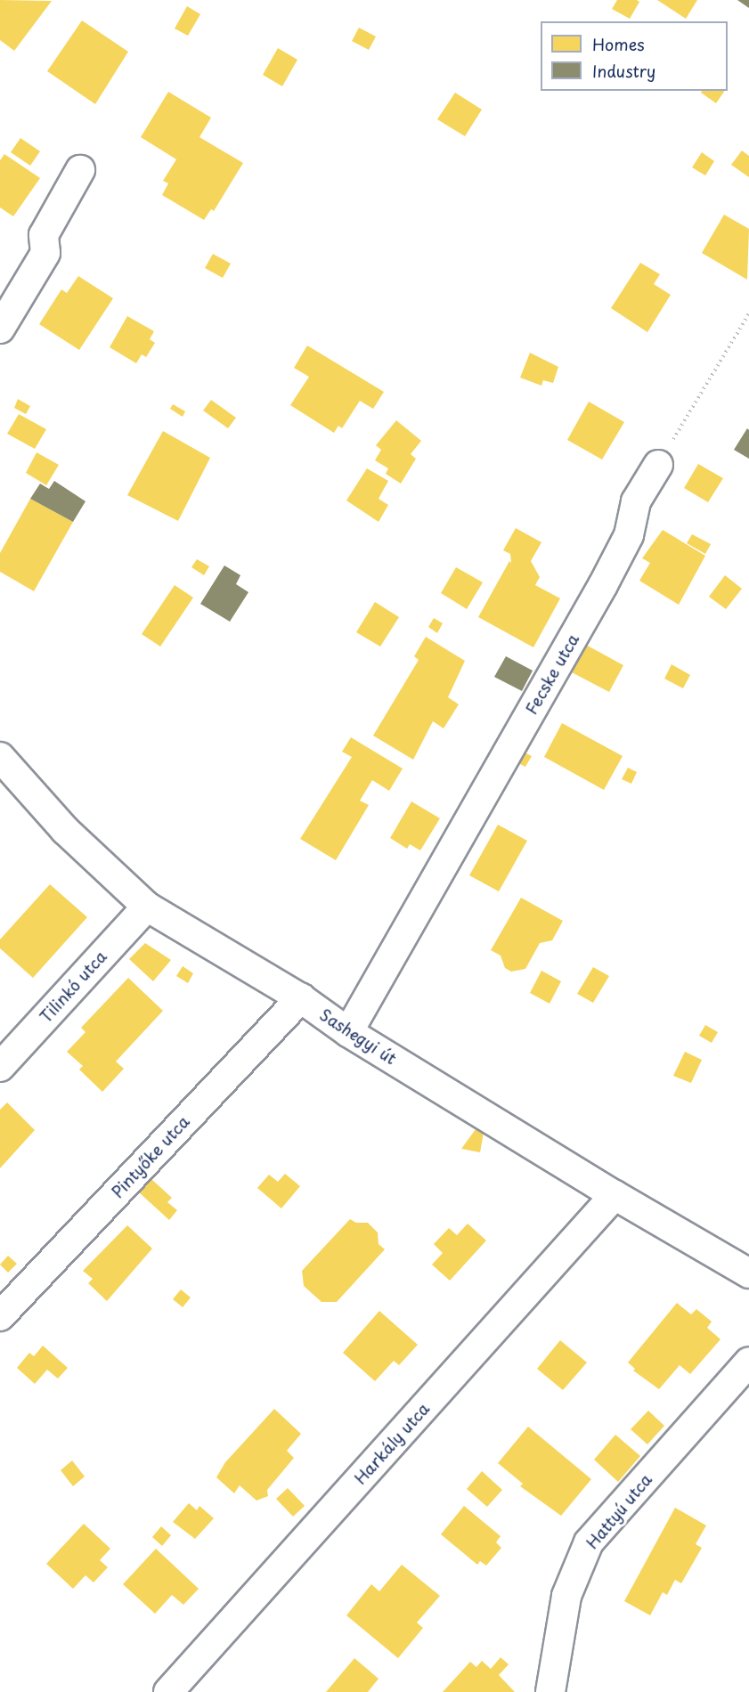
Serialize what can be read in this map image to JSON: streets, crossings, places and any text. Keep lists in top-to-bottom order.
{
  "streets": {
    "street": [
      "Fecske utca",
      "Tilinkó utca",
      "Sashegyi út",
      "Pintyőke utca",
      "Harkály utca",
      "Hattyú utca"
    ]
  },
  "crossings": [
    ["Fecske utca", "Sashegyi út"],
    ["Tilinkó utca", "Sashegyi út"],
    ["Sashegyi út", "Pintyőke utca"],
    ["Sashegyi út", "Harkály utca"]
  ],
  "legend": ["Homes", "Industry"]
}
